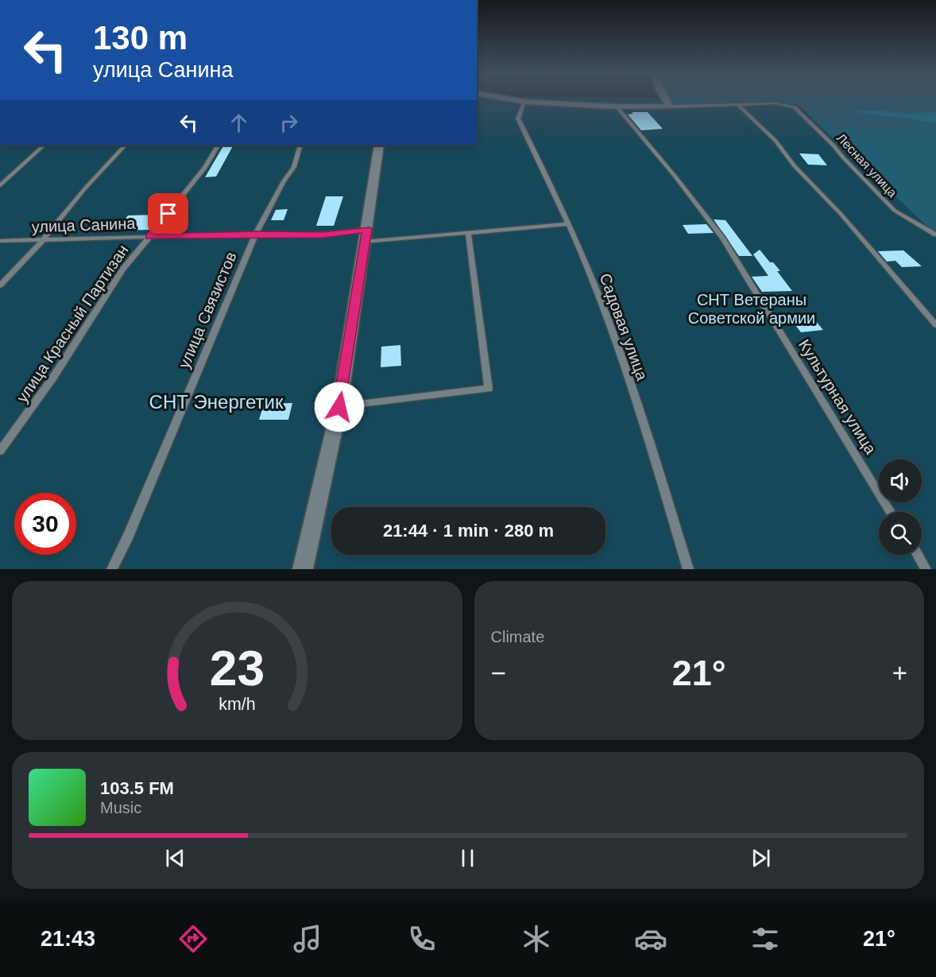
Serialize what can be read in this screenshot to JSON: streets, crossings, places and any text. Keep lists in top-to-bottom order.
{
  "streets": {
    "lane": [
      "Лесная улица",
      "улица Санина",
      "улица Связистов",
      "улица Красный Партизан",
      "Садовая улица",
      "Культурная улица"
    ]
  },
  "crossings": [
    ["улица Санина", "улица Связистов"],
    ["улица Санина", "улица Красный Партизан"]
  ],
  "parks": ["СНТ Ветераны Советской армии", "СНТ Энергетик"],
  "page": {
    "turn": ["130 m", "улица Санина"],
    "limit": "30",
    "trip": "21:44 · 1 min · 280 m",
    "tile": "Climate",
    "heat": ["−", "21°", "+"],
    "song": ["103.5 FM", "Music"],
    "tabs": ["21:43", "21°"],
    "gauge": ["23", "km/h"]
  }
}
